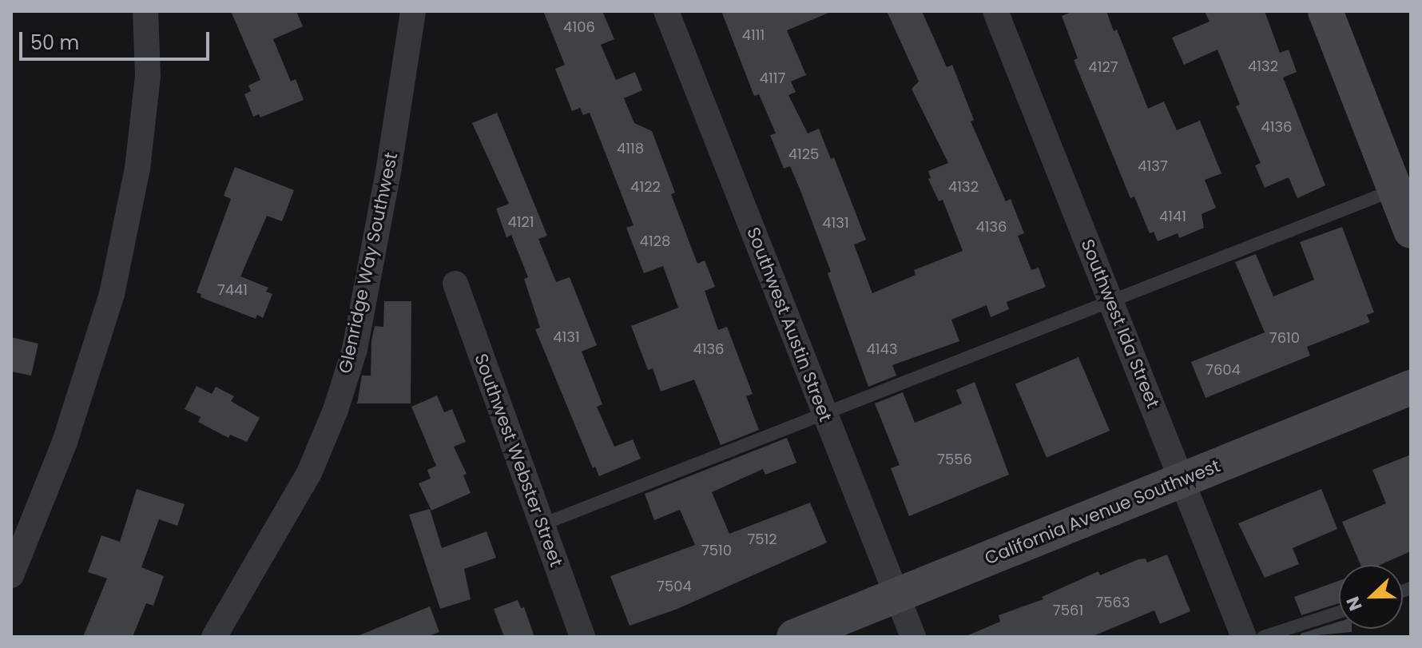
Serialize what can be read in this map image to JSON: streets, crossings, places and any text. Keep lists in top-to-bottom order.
{
  "streets": {
    "main road": ["California Avenue Southwest"],
    "street": [
      "Glenridge Way Southwest",
      "Southwest Ida Street",
      "Southwest Austin Street",
      "Southwest Webster Street"
    ]
  },
  "crossings": [
    ["Southwest Ida Street", "California Avenue Southwest"],
    ["Southwest Austin Street", "California Avenue Southwest"]
  ],
  "house_numbers": [
    "4106",
    "4111",
    "4132",
    "4127",
    "4117",
    "4136",
    "4118",
    "4125",
    "4137",
    "4122",
    "4132",
    "4141",
    "4121",
    "4131",
    "4136",
    "4128",
    "7441",
    "4131",
    "7610",
    "4136",
    "4143",
    "7604",
    "7556",
    "7512",
    "7510",
    "7504",
    "7563",
    "7561"
  ],
  "scale_bar": "50 m",
  "north": "left"
}
